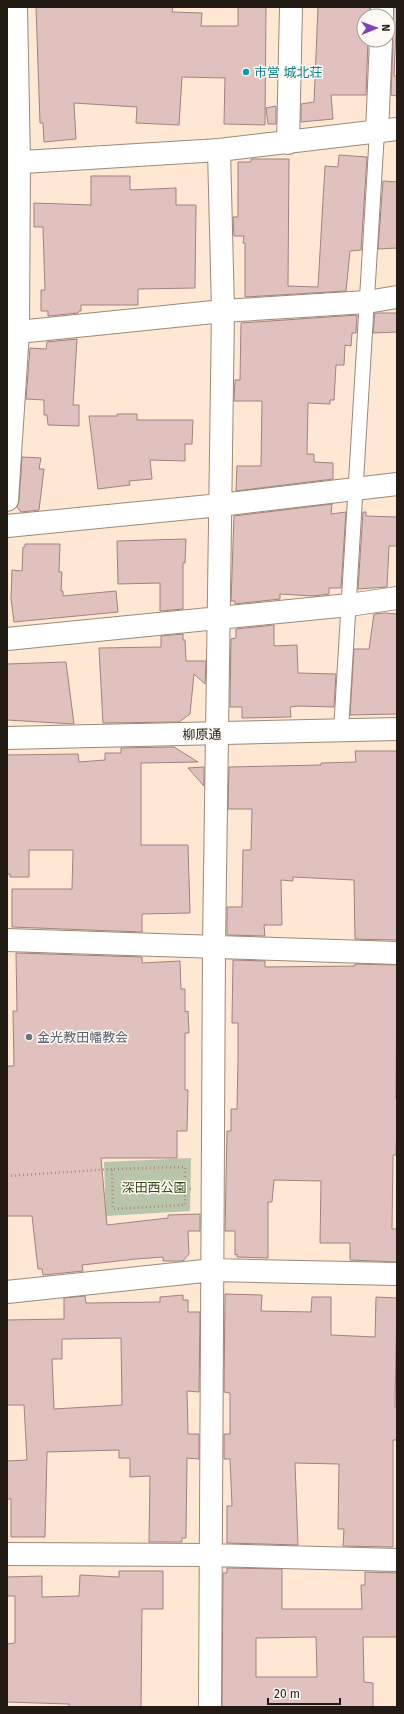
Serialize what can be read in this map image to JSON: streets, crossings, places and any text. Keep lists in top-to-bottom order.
{
  "streets": {
    "street": ["柳原通"]
  },
  "parks": ["深田西公園"],
  "places": ["市営 城北荘", "金光教田幡教会"],
  "scale_bar": "20 m",
  "north": "right"
}
